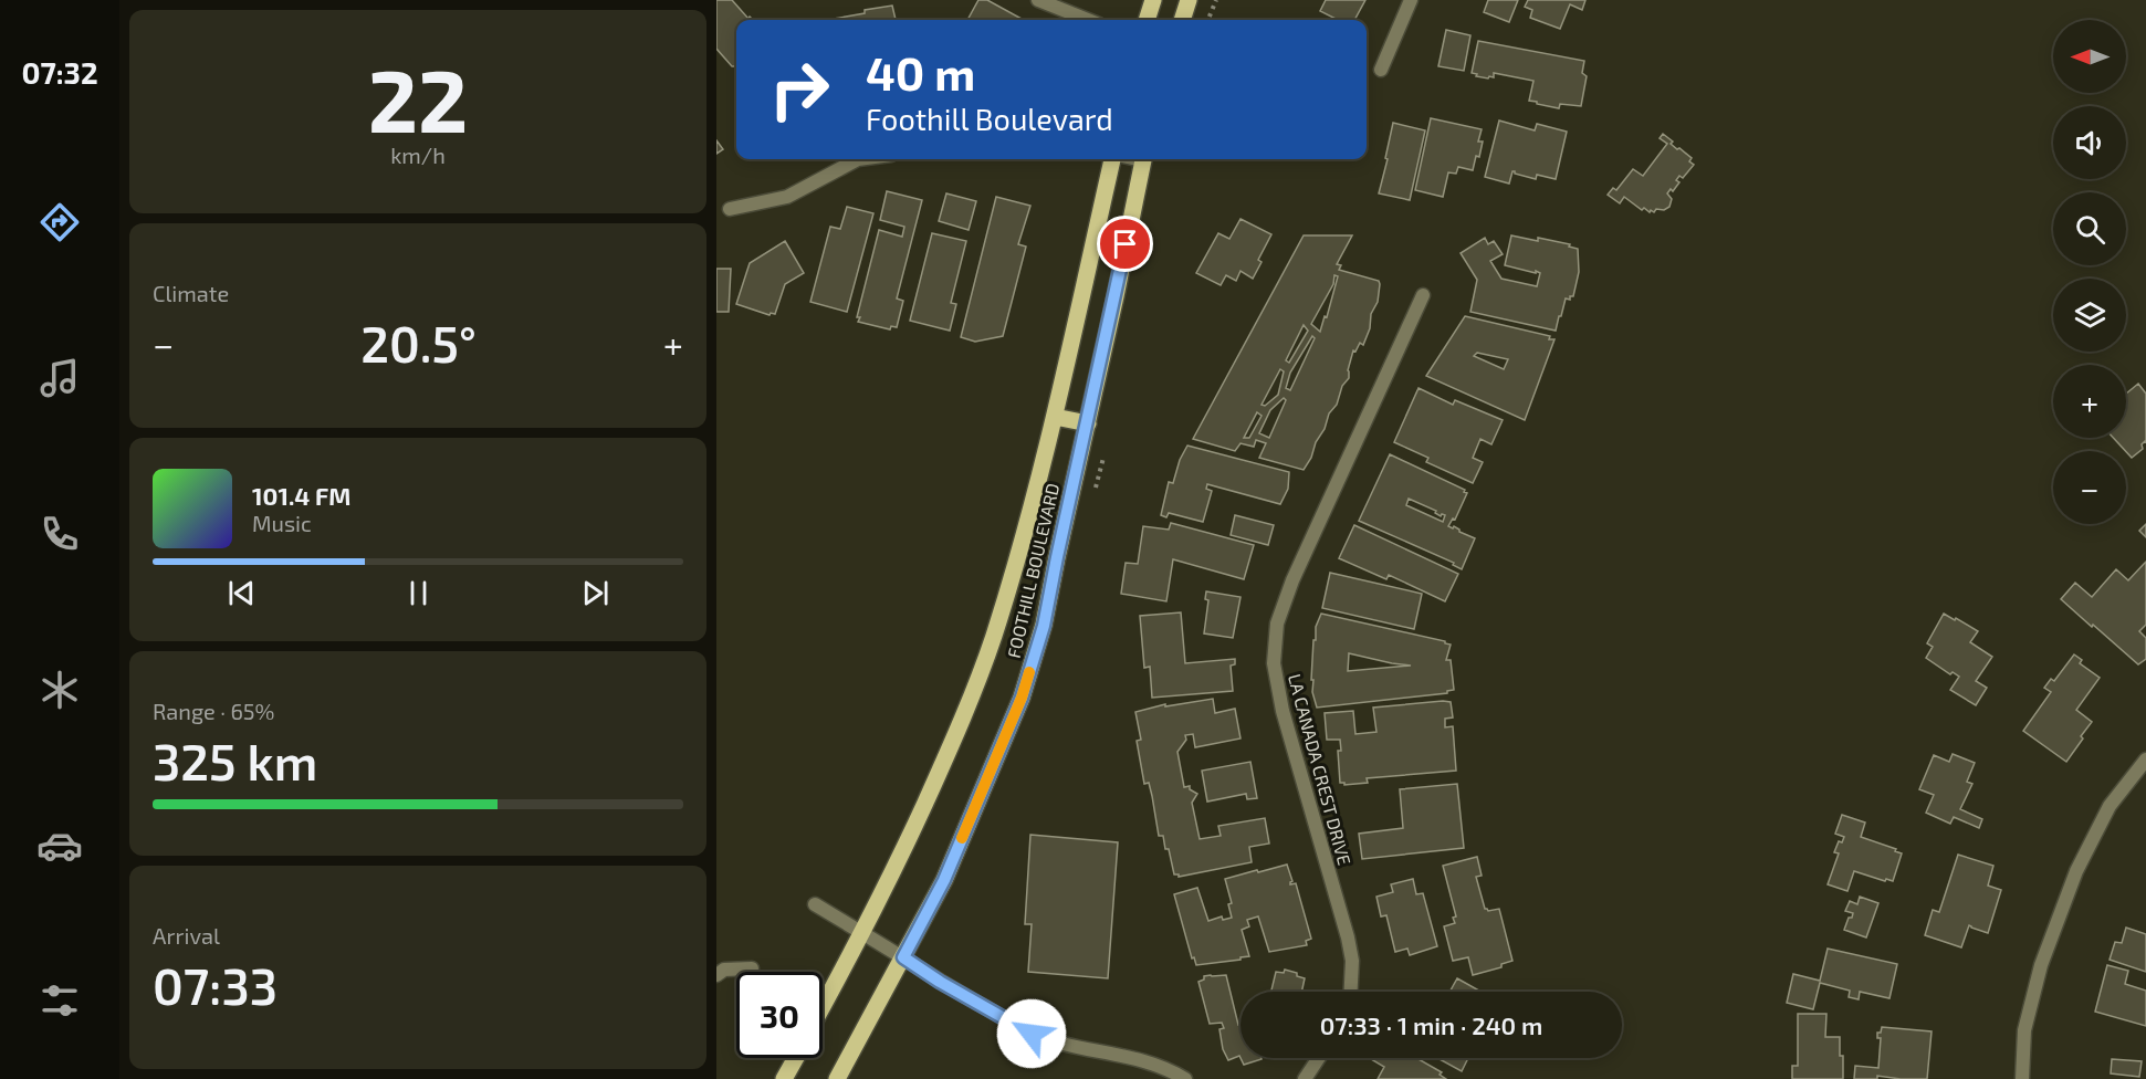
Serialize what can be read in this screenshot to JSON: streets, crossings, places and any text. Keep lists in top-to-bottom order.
{
  "streets": {
    "main road": ["FOOTHILL BOULEVARD"],
    "street": ["LA CANADA CREST DRIVE"]
  },
  "north": "left",
  "page": {
    "tabs": "07:32",
    "tile": [
      ["22", "km/h"],
      "Climate",
      ["Range · 65%", "325 km"],
      ["Arrival", "07:33"]
    ],
    "map_buttons": ["+", "−"],
    "turn": ["40 m", "Foothill Boulevard"],
    "heat": ["−", "20.5°", "+"],
    "song": ["101.4 FM", "Music"],
    "limit": "30",
    "trip": "07:33 · 1 min · 240 m"
  }
}
